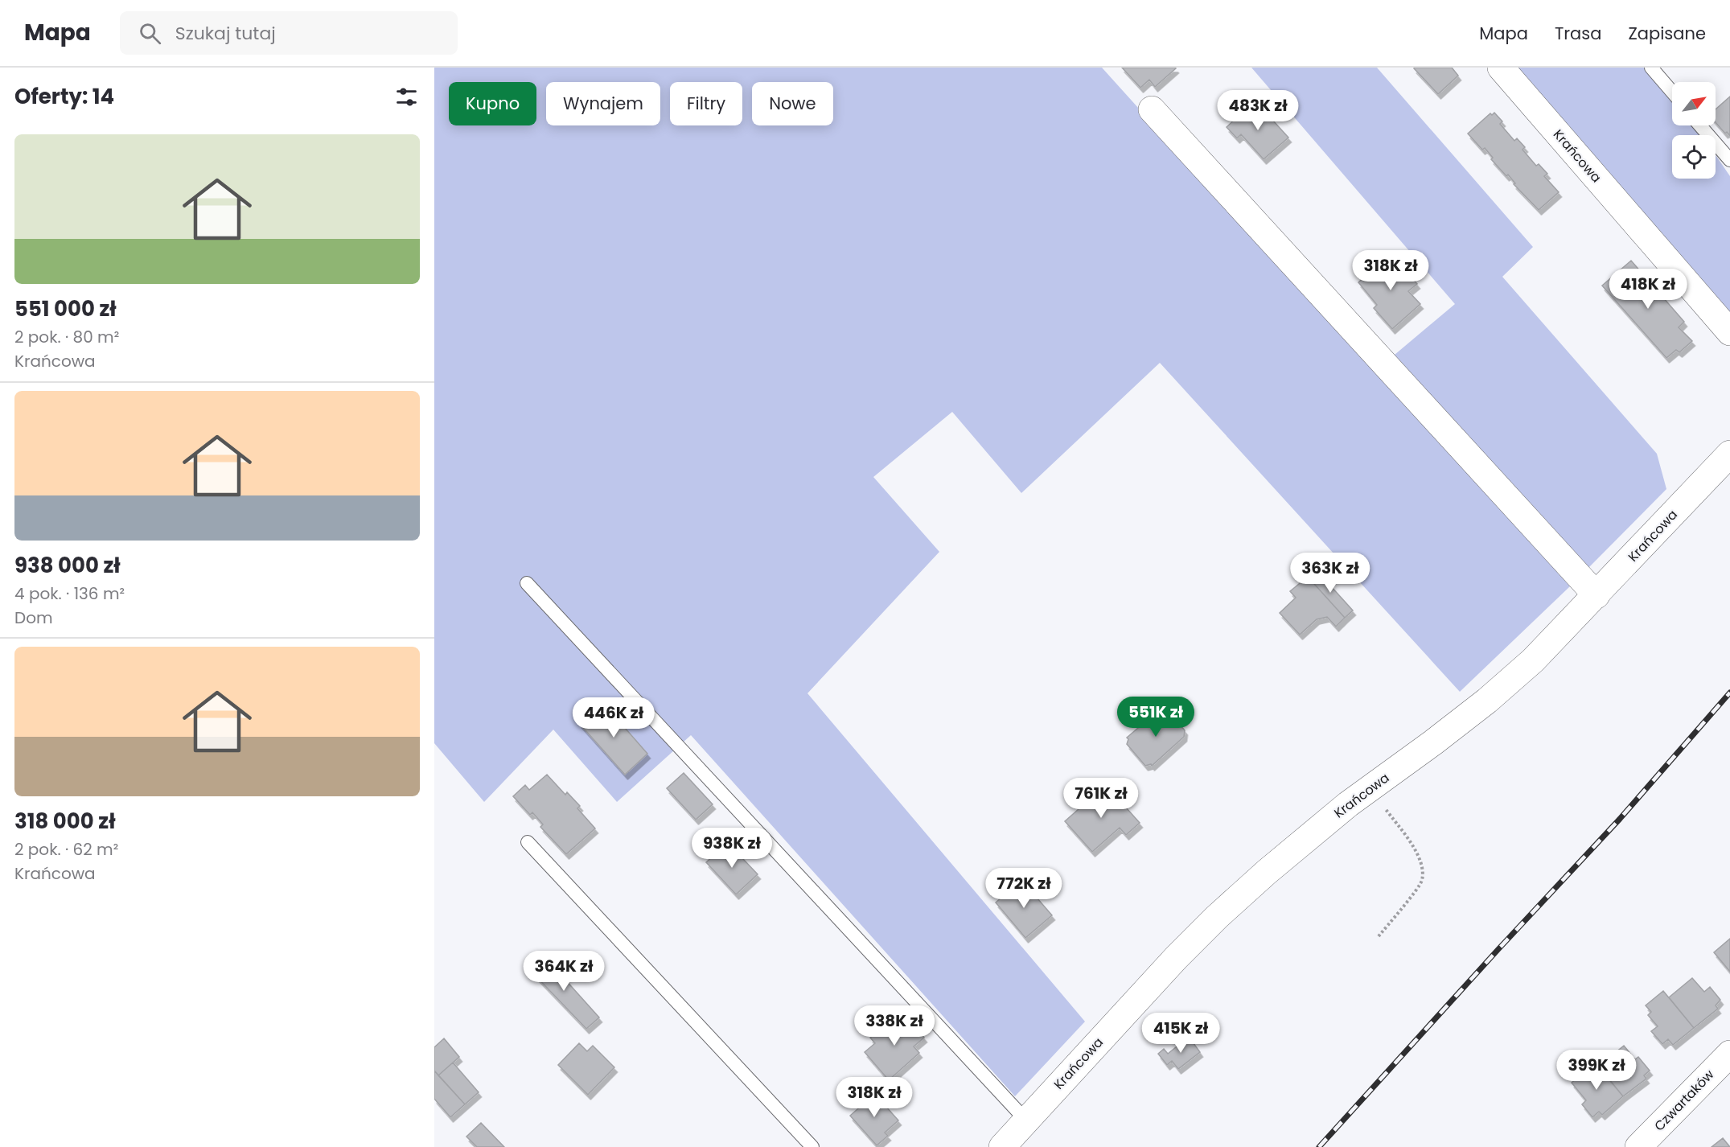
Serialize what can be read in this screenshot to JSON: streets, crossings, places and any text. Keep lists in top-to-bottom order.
{
  "streets": {
    "street": ["Krańcowa", "Czwartaków"]
  },
  "north": "top right",
  "page": {
    "header": "Mapa",
    "search": "Szukaj tutaj",
    "nav": ["Mapa", "Trasa", "Zapisane"],
    "heading": "Oferty: 14",
    "chip": [
      "Kupno",
      "Wynajem",
      "Filtry",
      "Nowe"
    ],
    "price": [
      "483K zł",
      "318K zł",
      "418K zł",
      "363K zł",
      "551K zł",
      "446K zł",
      "761K zł",
      "938K zł",
      "772K zł",
      "364K zł",
      "338K zł",
      "415K zł",
      "399K zł",
      "318K zł"
    ],
    "list": [
      {
        "name": "551 000 zł",
        "note": "2 pok. · 80 m² · Krańcowa"
      },
      {
        "name": "938 000 zł",
        "note": "4 pok. · 136 m² · Dom"
      },
      {
        "name": "318 000 zł",
        "note": "2 pok. · 62 m² · Krańcowa"
      }
    ]
  }
}
